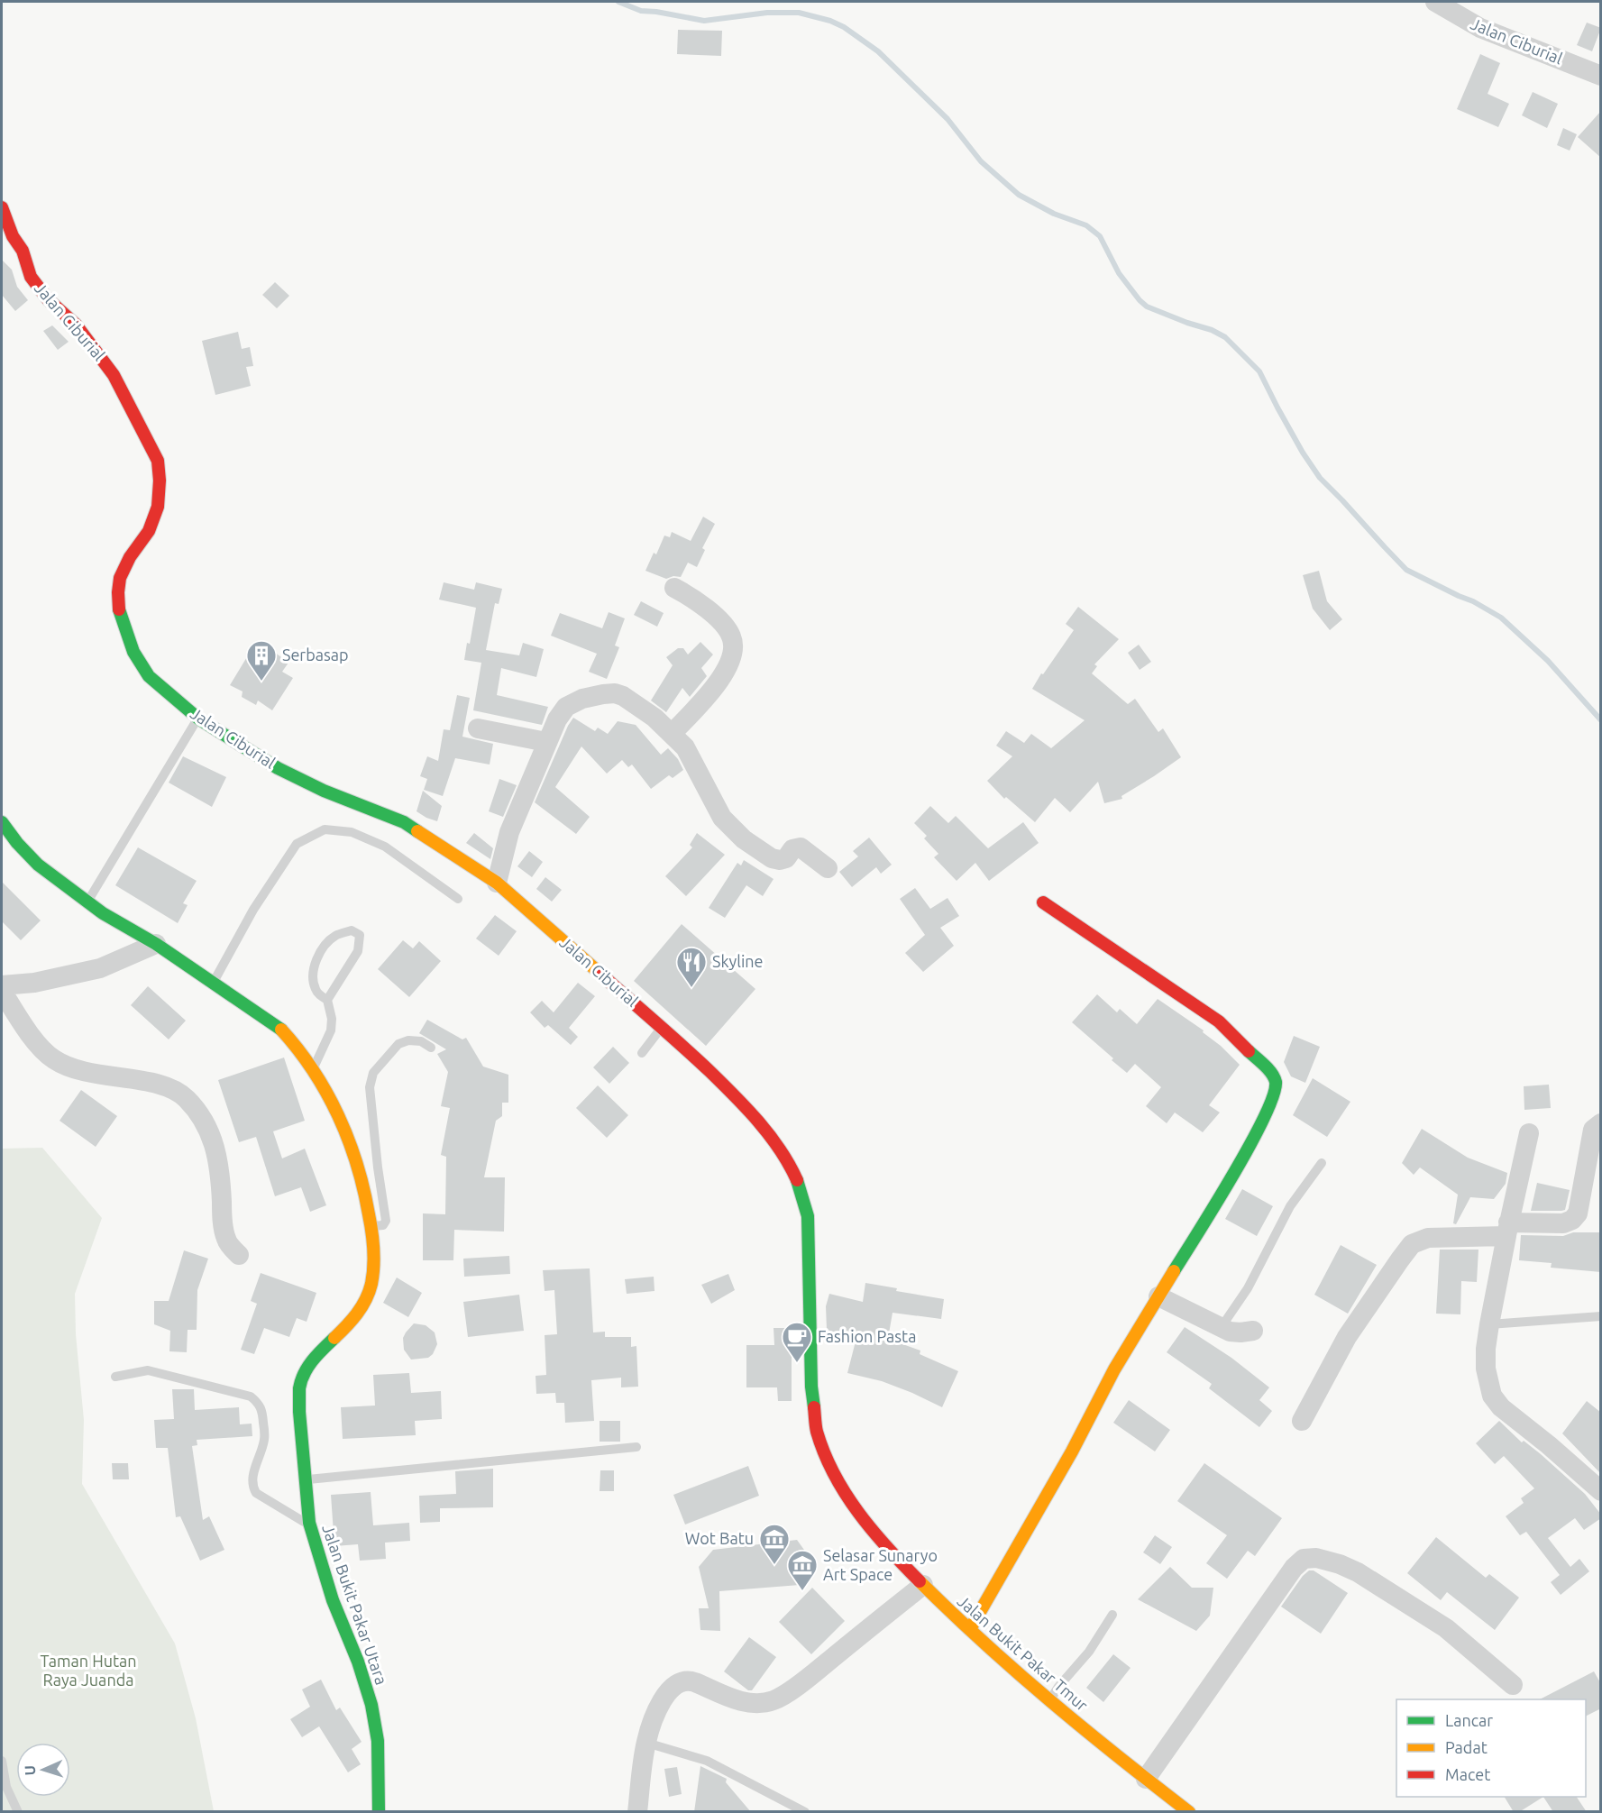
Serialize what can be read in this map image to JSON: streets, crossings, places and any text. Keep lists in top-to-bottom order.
{
  "streets": {
    "street": ["Jalan Ciburial", "Jalan Bukit Pakar Utara", "Jalan Bukit Pakar Tmur"]
  },
  "crossings": [
    ["Jalan Ciburial", "Jalan Bukit Pakar Tmur"]
  ],
  "parks": ["Taman Hutan Raya Juanda"],
  "places": {
    "building": ["Serbasap"],
    "restaurant": ["Skyline"],
    "cafe": ["Fashion Pasta"],
    "museum": ["Wot Batu", "Selasar Sunaryo Art Space"]
  },
  "legend": ["Lancar", "Padat", "Macet"],
  "north": "left"
}
